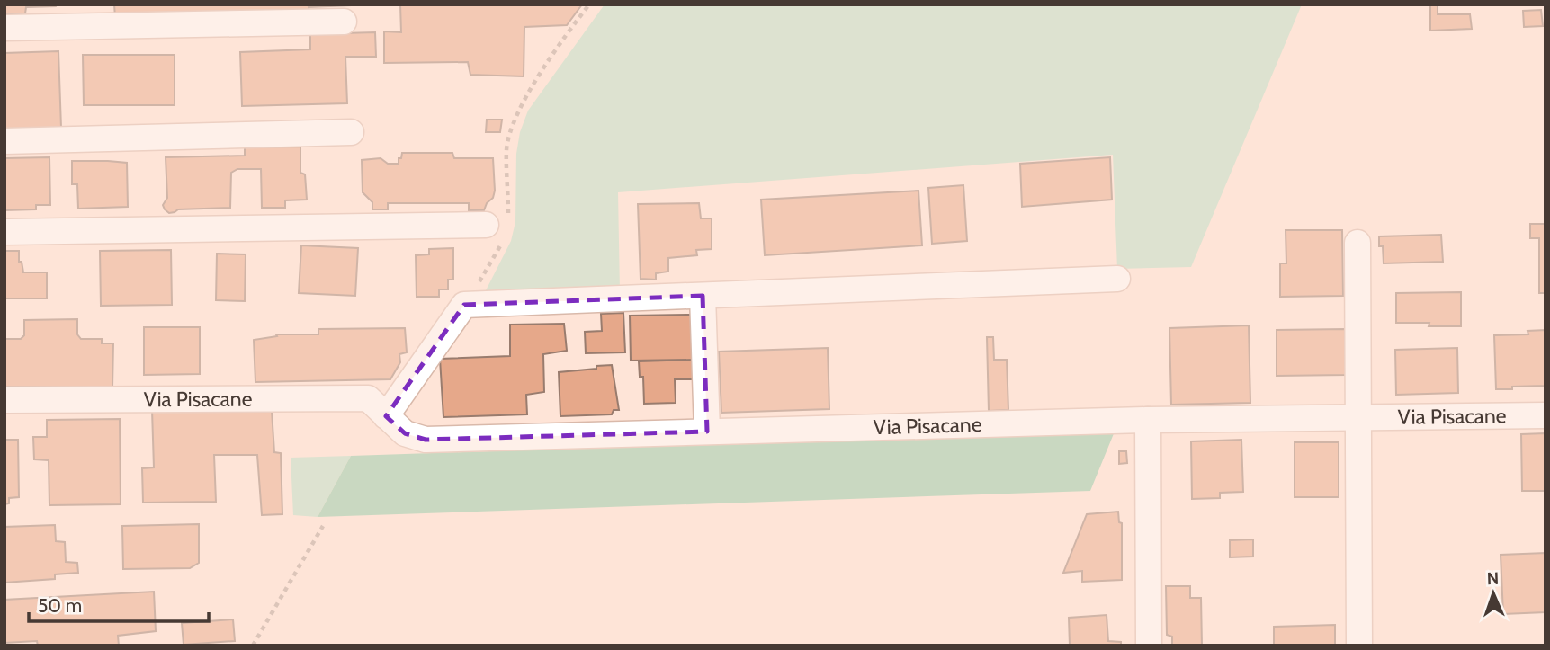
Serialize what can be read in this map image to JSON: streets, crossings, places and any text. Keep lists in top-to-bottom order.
{
  "streets": {
    "street": ["Via Pisacane"]
  },
  "scale_bar": "50 m",
  "north": "top"
}
